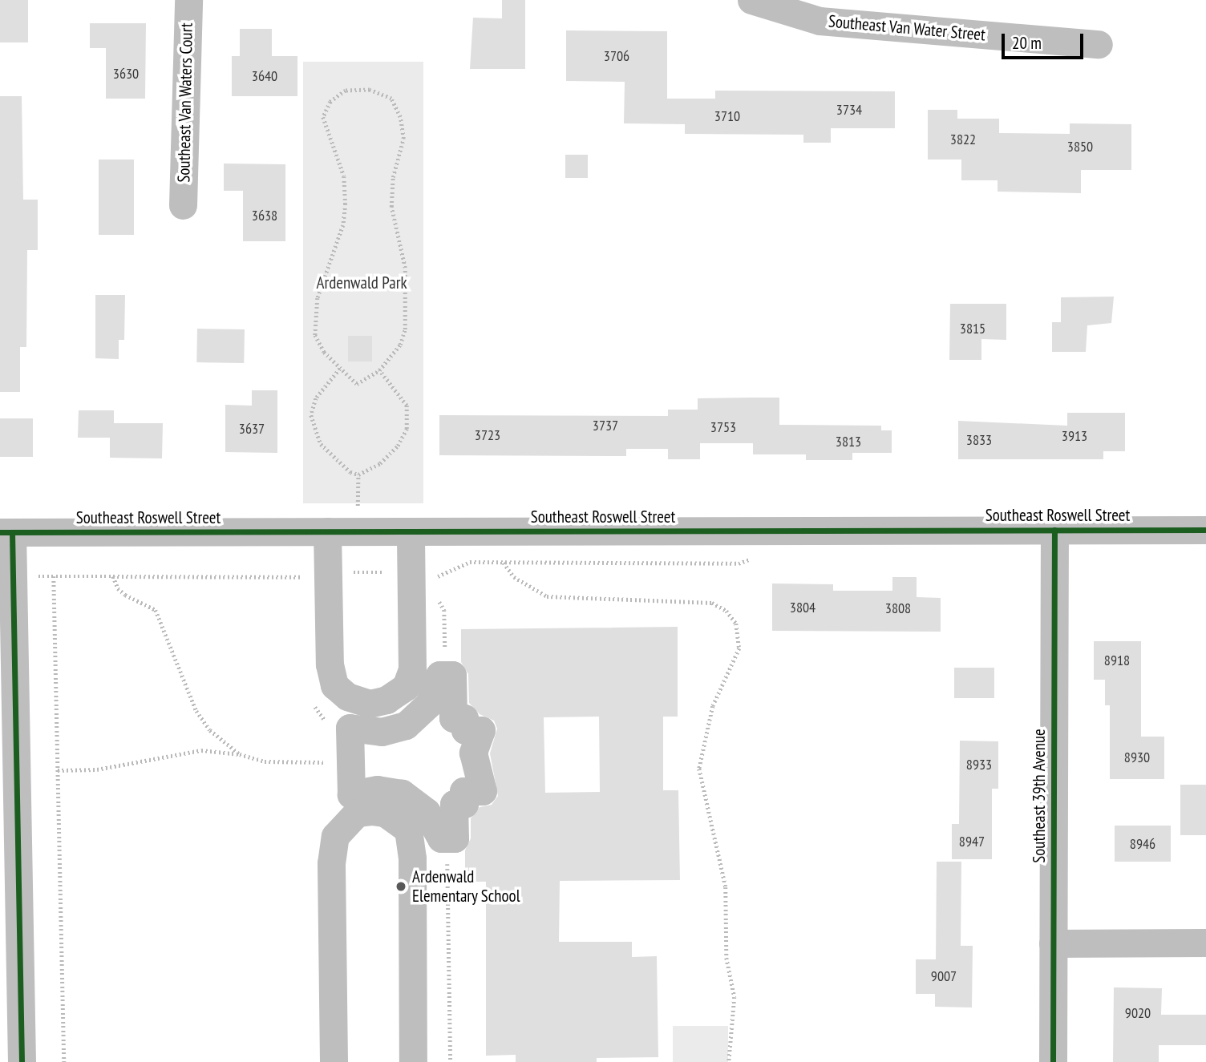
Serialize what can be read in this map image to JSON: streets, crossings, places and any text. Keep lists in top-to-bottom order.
{
  "streets": {
    "street": [
      "Southeast Van Water Street",
      "Southeast Van Waters Court",
      "Southeast Roswell Street",
      "Southeast 39th Avenue"
    ]
  },
  "crossings": [
    ["Southeast Roswell Street", "Southeast 39th Avenue"]
  ],
  "parks": ["Ardenwald Park"],
  "places": ["Ardenwald Elementary School"],
  "house_numbers": [
    "3706",
    "3630",
    "3640",
    "3734",
    "3710",
    "3822",
    "3850",
    "3638",
    "3815",
    "3737",
    "3753",
    "3637",
    "3723",
    "3913",
    "3833",
    "3813",
    "3804",
    "3808",
    "8918",
    "8930",
    "8933",
    "8947",
    "8946",
    "9007",
    "9020"
  ],
  "scale_bar": "20 m"
}
